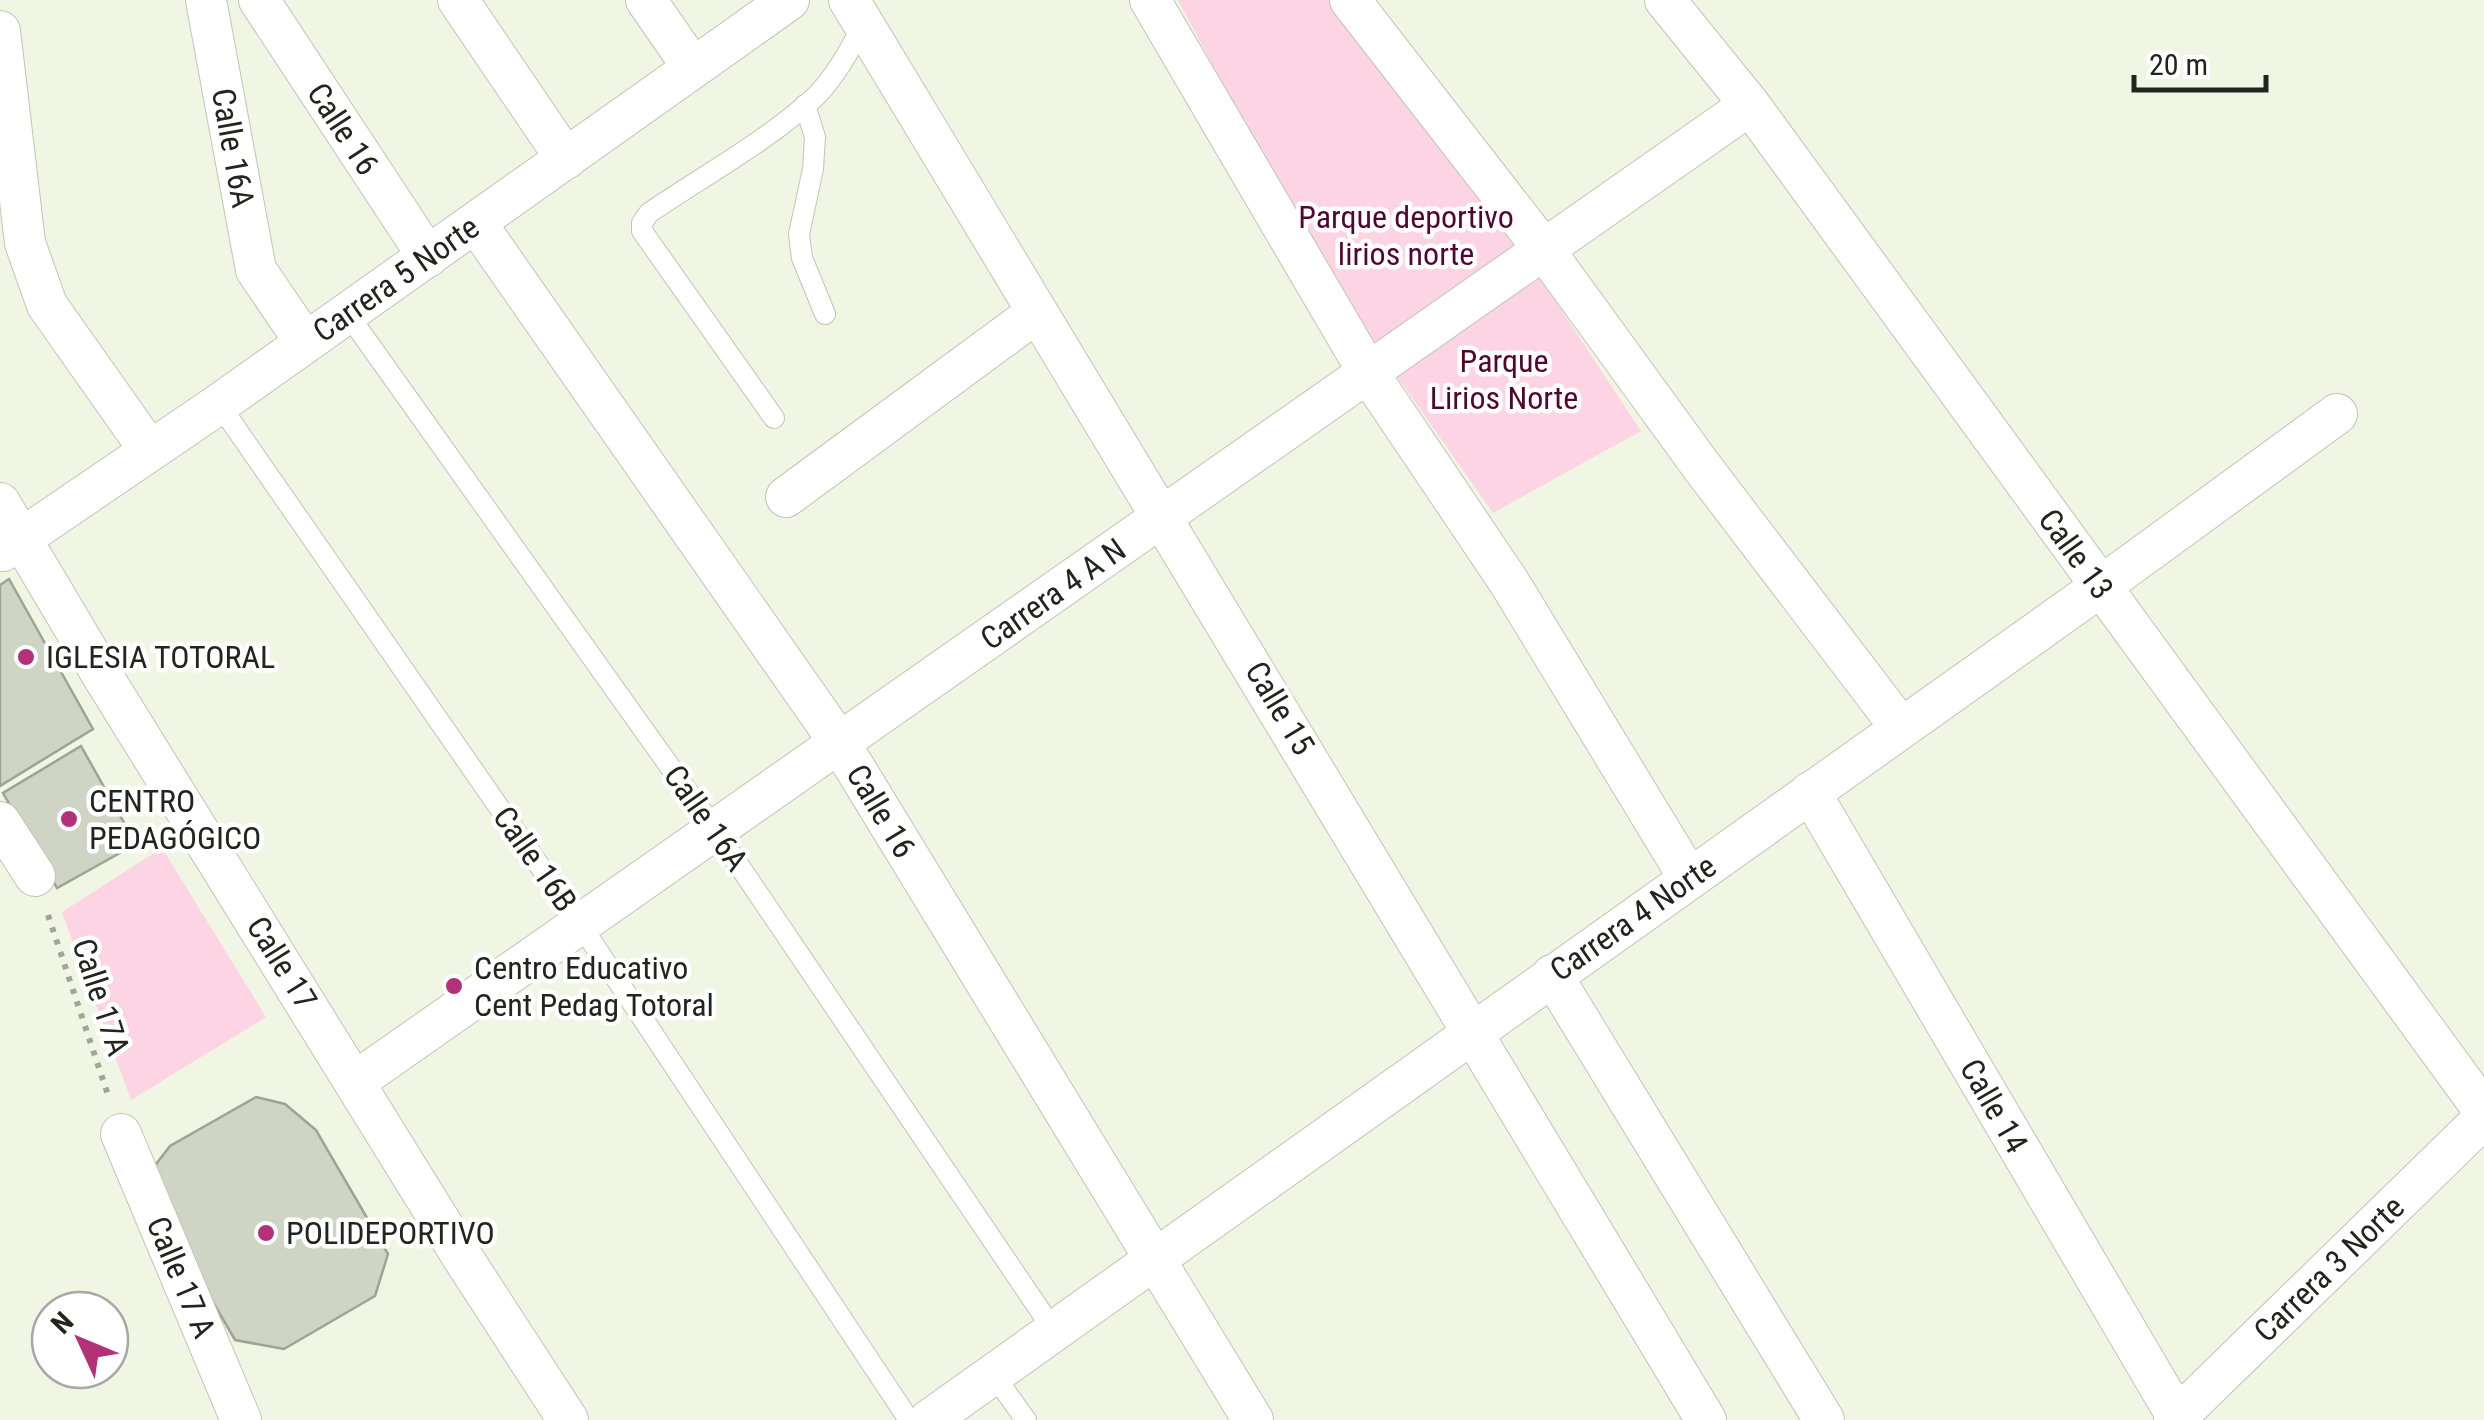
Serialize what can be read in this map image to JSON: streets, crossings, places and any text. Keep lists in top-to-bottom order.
{
  "streets": {
    "street": [
      "Calle 16",
      "Calle 16A",
      "Carrera 5 Norte",
      "Calle 13",
      "Carrera 4 A N",
      "Calle 15",
      "Carrera 4 Norte",
      "Calle 17",
      "Calle 14",
      "Carrera 3 Norte",
      "Calle 17 A"
    ],
    "lane": ["Calle 16B"],
    "path": ["Calle 17A"]
  },
  "crossings": [
    ["Calle 16", "Carrera 5 Norte"],
    ["Calle 16", "Carrera 4 A N"],
    ["Calle 16", "Carrera 4 Norte"],
    ["Calle 16A", "Carrera 5 Norte"],
    ["Calle 16A", "Carrera 4 A N"],
    ["Calle 16A", "Carrera 4 Norte"],
    ["Carrera 5 Norte", "Calle 16B"],
    ["Carrera 5 Norte", "Calle 17"],
    ["Calle 13", "Carrera 4 A N"],
    ["Calle 13", "Carrera 4 Norte"],
    ["Calle 13", "Carrera 3 Norte"],
    ["Carrera 4 A N", "Calle 15"],
    ["Carrera 4 A N", "Calle 16B"],
    ["Carrera 4 A N", "Calle 17"],
    ["Calle 15", "Carrera 4 Norte"],
    ["Carrera 4 Norte", "Calle 14"],
    ["Calle 17A", "Calle 17 A"],
    ["Calle 14", "Carrera 3 Norte"]
  ],
  "parks": ["Parque deportivo lirios norte", "Parque Lirios Norte"],
  "places": [
    "IGLESIA TOTORAL",
    "CENTRO PEDAGÓGICO",
    "Centro Educativo Cent Pedag Totoral",
    "POLIDEPORTIVO"
  ],
  "scale_bar": "20 m",
  "north": "top left"
}
